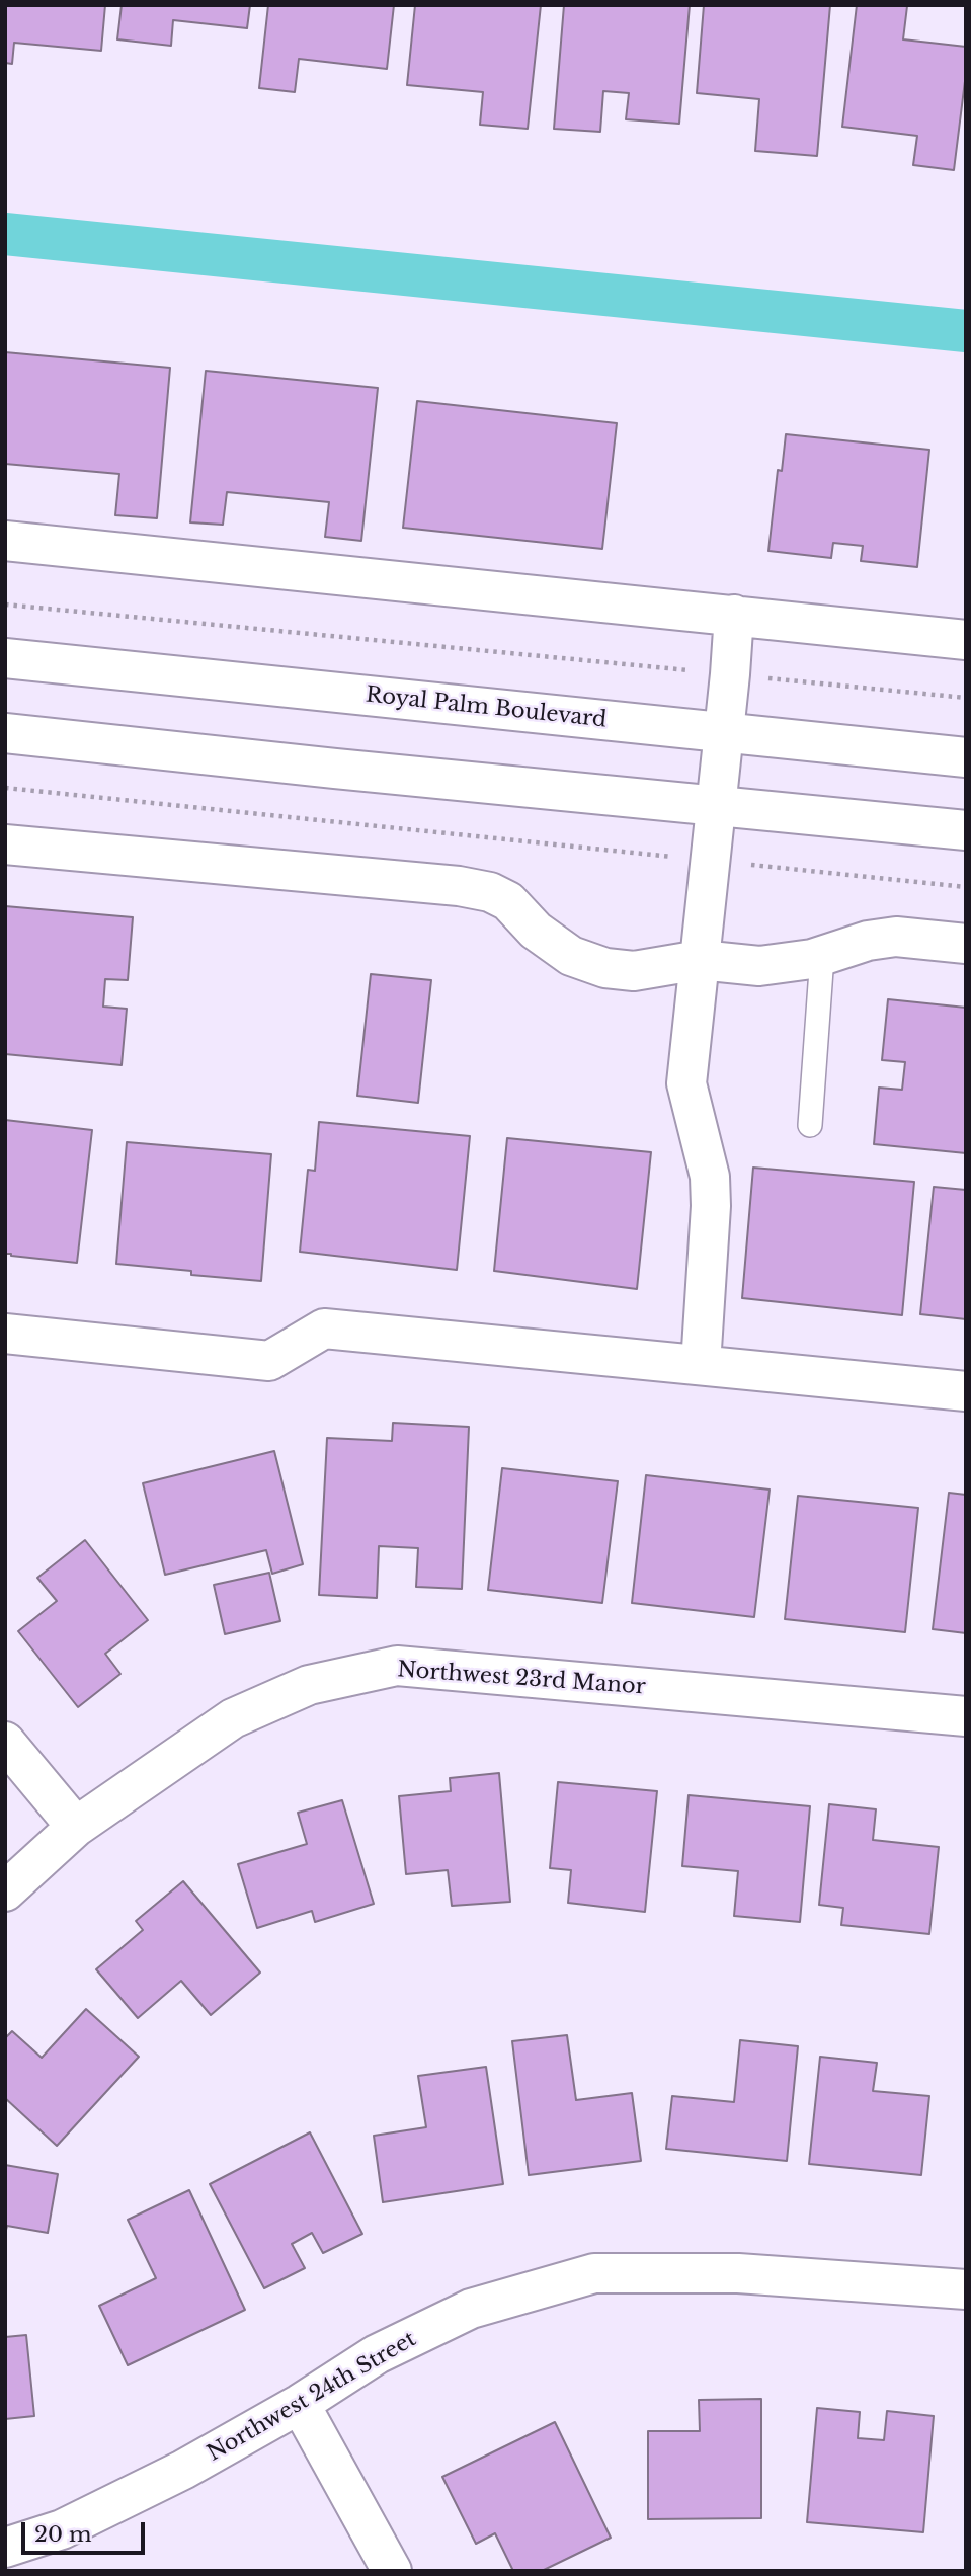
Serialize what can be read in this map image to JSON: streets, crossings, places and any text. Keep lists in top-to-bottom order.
{
  "streets": {
    "street": ["Royal Palm Boulevard", "Northwest 23rd Manor", "Northwest 24th Street"]
  },
  "scale_bar": "20 m"
}
